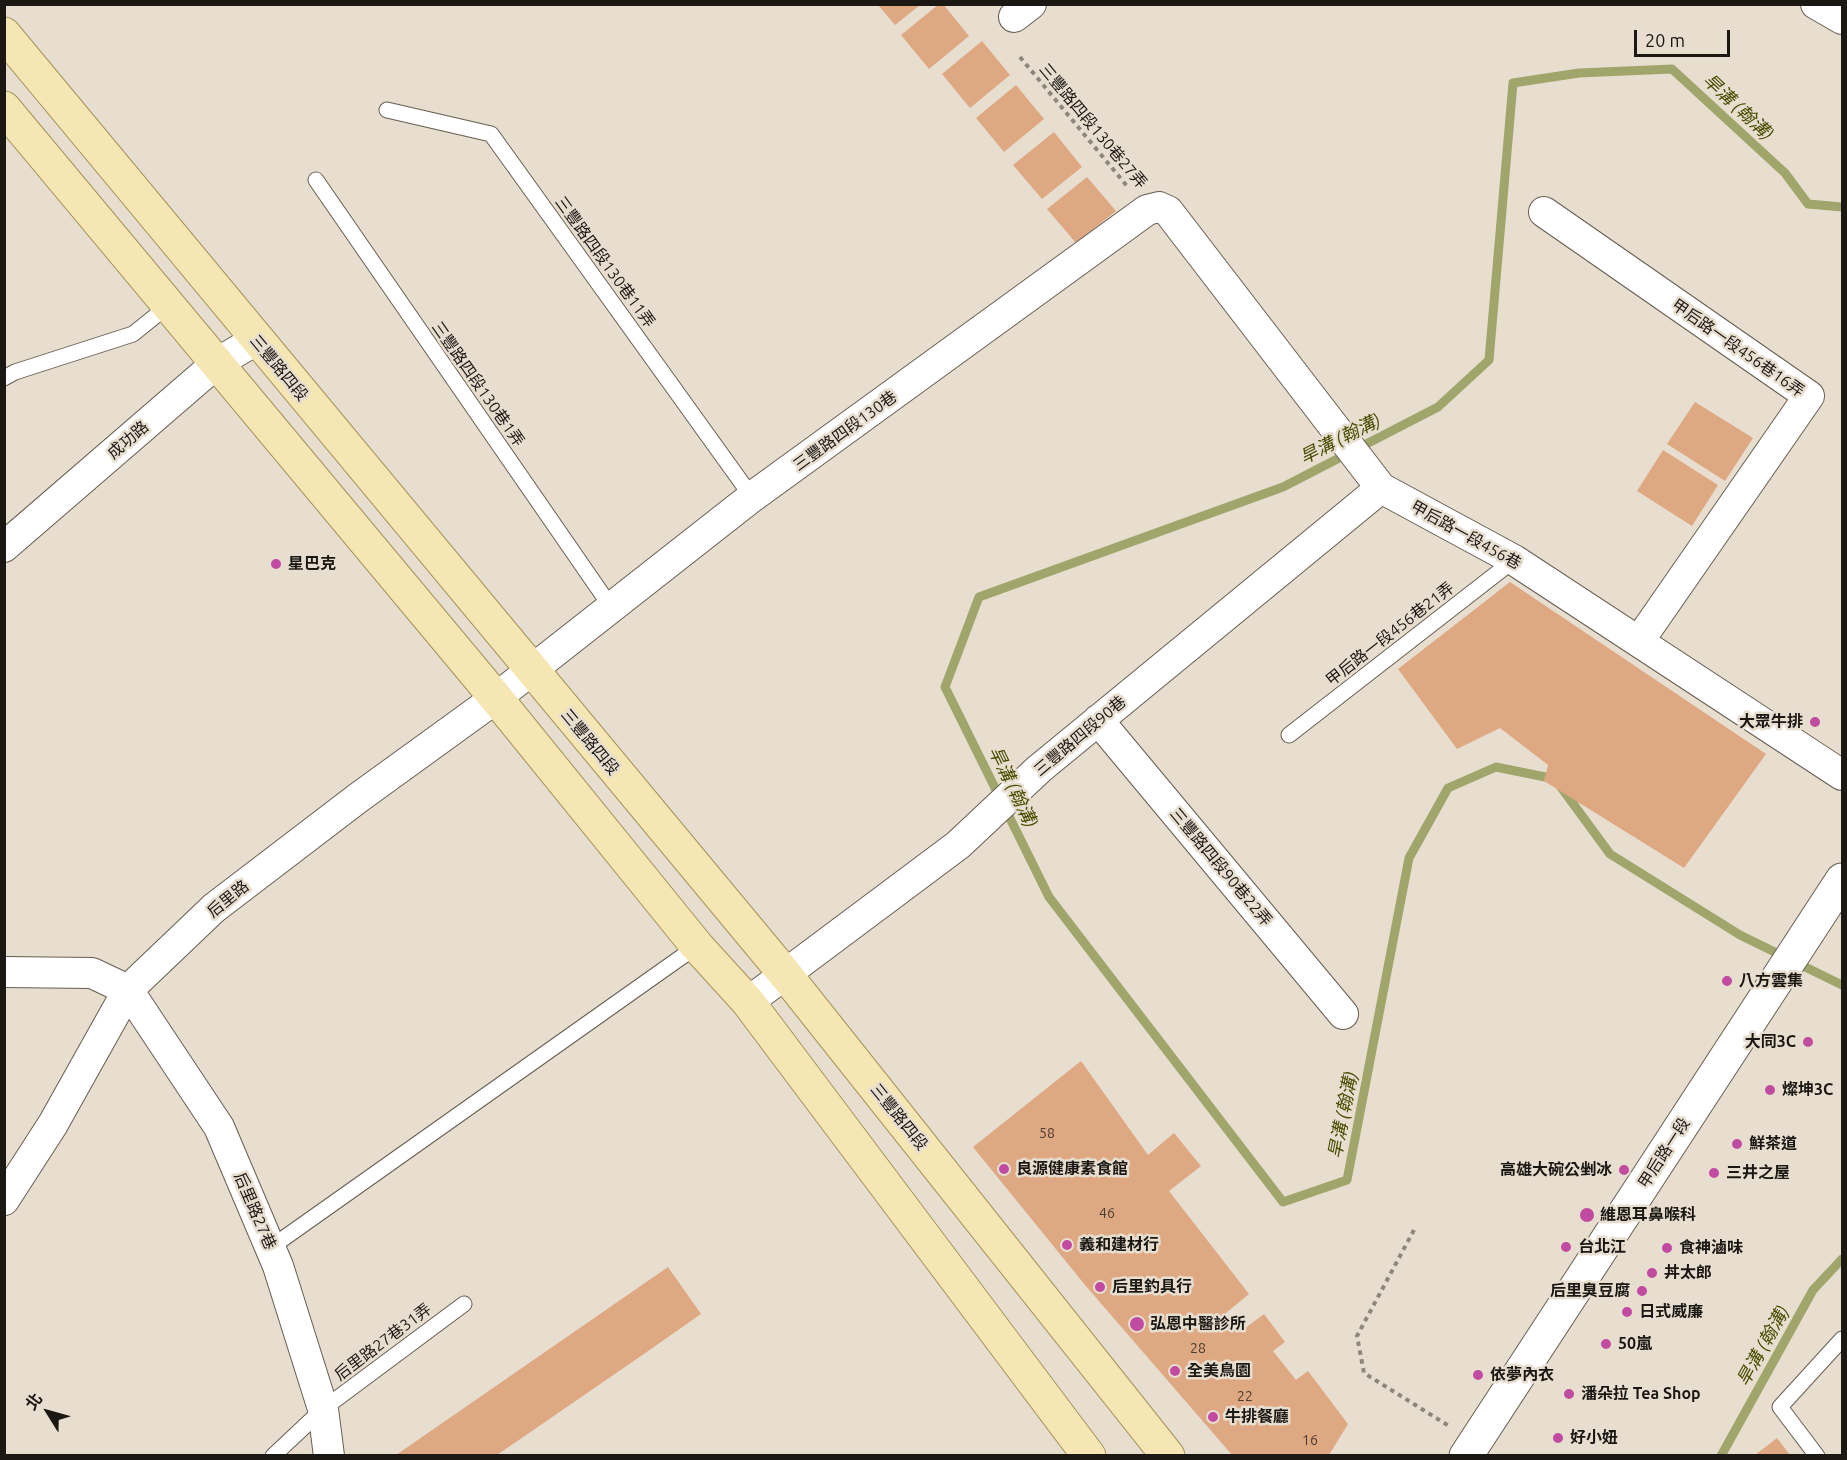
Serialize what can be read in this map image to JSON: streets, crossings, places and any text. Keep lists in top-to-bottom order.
{
  "streets": {
    "main road": ["三豐路四段", "甲后路一段"],
    "street": [
      "甲后路一段456巷16弄",
      "三豐路四段130巷",
      "成功路",
      "甲后路一段456巷",
      "三豐路四段90巷",
      "三豐路四段90巷22弄",
      "后里路",
      "后里路27巷"
    ],
    "lane": [
      "三豐路四段130巷11弄",
      "三豐路四段130巷1弄",
      "甲后路一段456巷21弄",
      "后里路27巷31弄"
    ],
    "path": ["三豐路四段130巷27弄"]
  },
  "crossings": [
    ["三豐路四段130巷27弄", "三豐路四段130巷"],
    ["三豐路四段130巷27弄", "甲后路一段456巷"],
    ["三豐路四段130巷11弄", "三豐路四段130巷"],
    ["甲后路一段456巷16弄", "甲后路一段456巷"],
    ["三豐路四段", "三豐路四段130巷"],
    ["三豐路四段", "成功路"],
    ["三豐路四段", "三豐路四段90巷"],
    ["三豐路四段", "后里路"],
    ["三豐路四段130巷1弄", "三豐路四段130巷"],
    ["三豐路四段130巷", "甲后路一段456巷"],
    ["三豐路四段130巷", "后里路"],
    ["甲后路一段456巷", "甲后路一段456巷21弄"],
    ["甲后路一段456巷", "三豐路四段90巷"],
    ["三豐路四段90巷", "三豐路四段90巷22弄"],
    ["后里路", "后里路27巷"],
    ["后里路27巷", "后里路27巷31弄"]
  ],
  "water": ["旱溝 (翰溝)"],
  "places": [
    "星巴克",
    "大眾牛排",
    "八方雲集",
    "大同3C",
    "燦坤3C",
    "鮮茶道",
    "良源健康素食館",
    "高雄大碗公剉冰",
    "三井之屋",
    "維恩耳鼻喉科",
    "義和建材行",
    "台北江",
    "食神滷味",
    "丼太郎",
    "后里釣具行",
    "后里臭豆腐",
    "日式威廉",
    "弘恩中醫診所",
    "50嵐",
    "全美鳥園",
    "依夢內衣",
    "潘朵拉 Tea Shop",
    "牛排餐廳",
    "好小妞"
  ],
  "house_numbers": [
    "58",
    "46",
    "28",
    "22",
    "16"
  ],
  "scale_bar": "20 m",
  "north": "top left"
}
